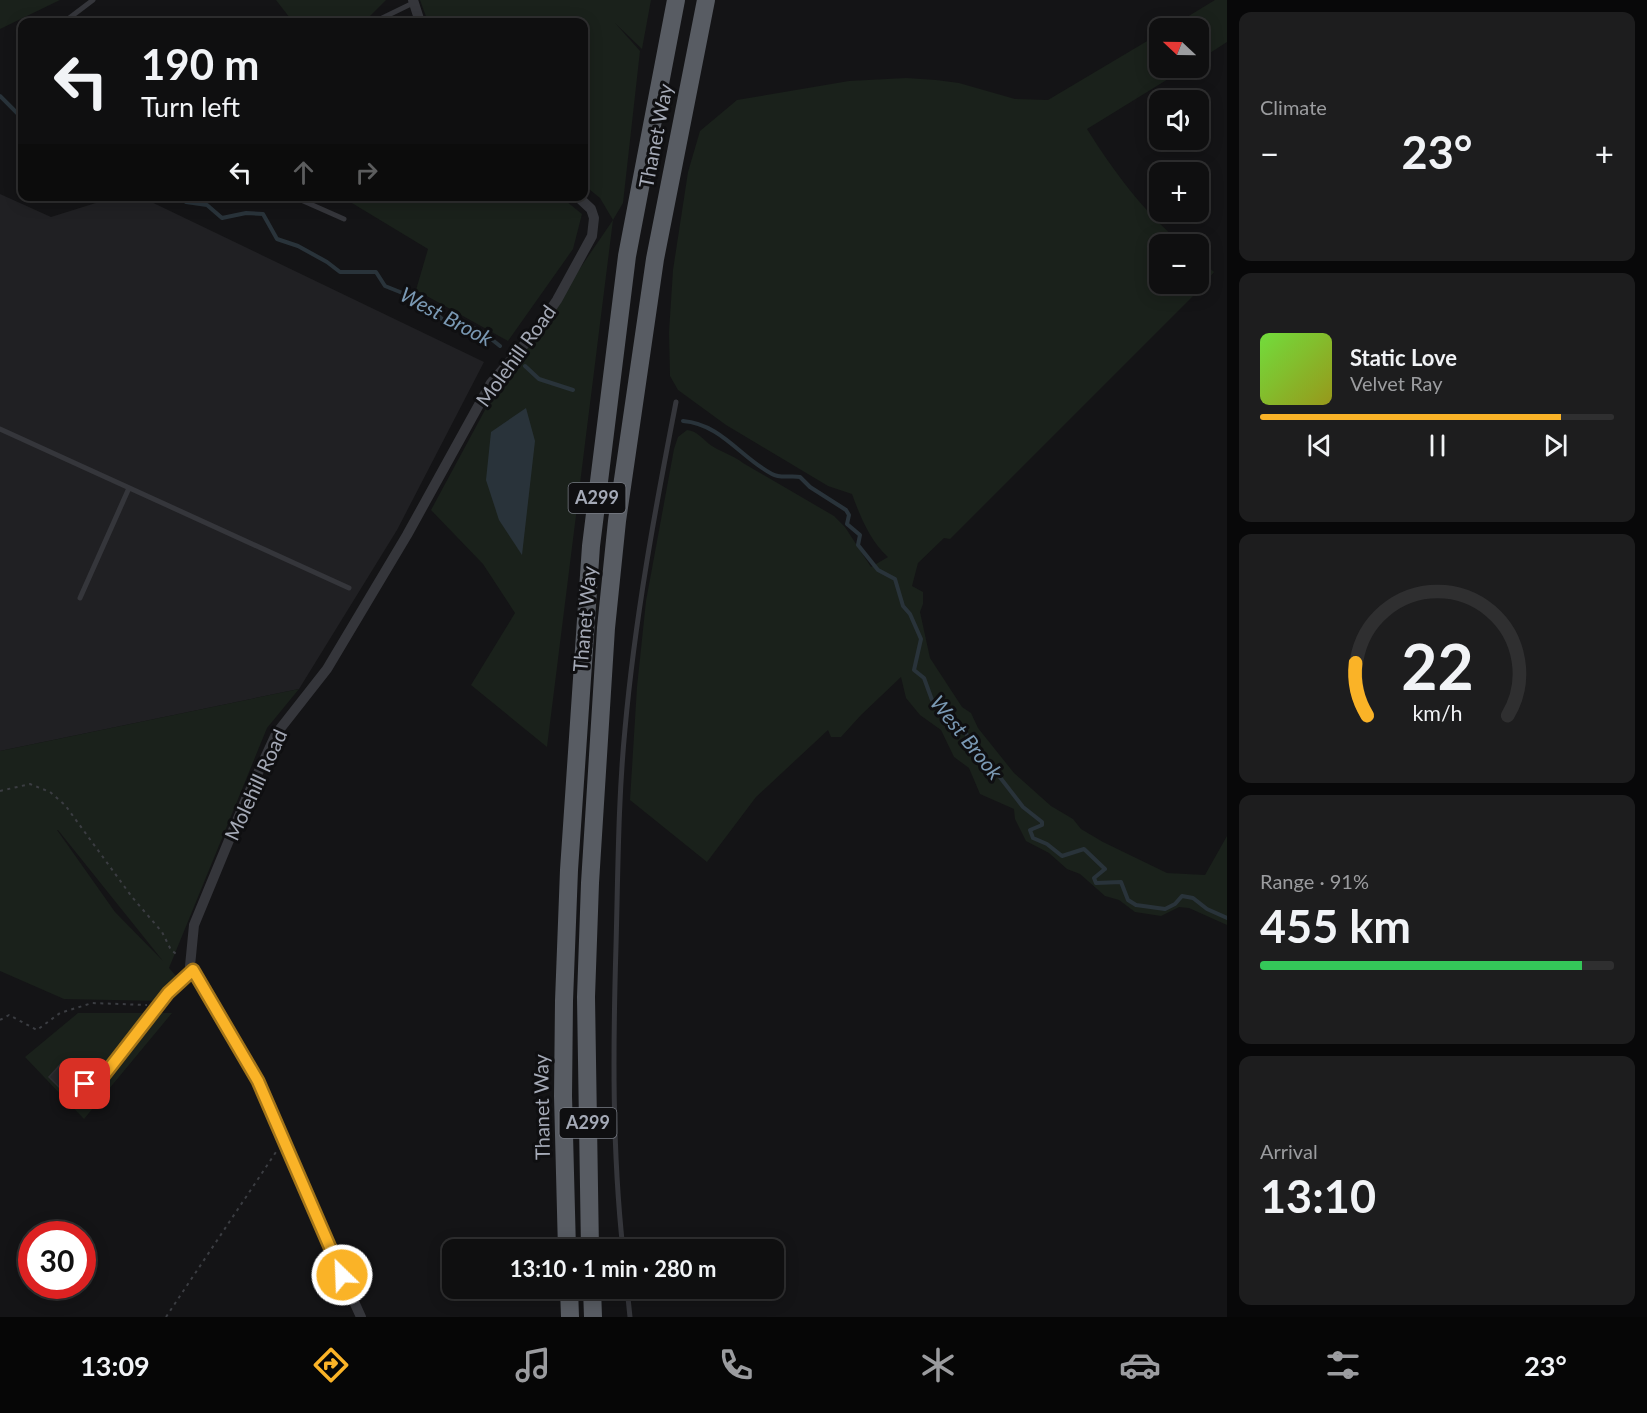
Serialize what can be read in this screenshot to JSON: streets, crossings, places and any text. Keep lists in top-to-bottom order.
{
  "streets": {
    "highway": ["Thanet Way", "A299"],
    "street": ["Molehill Road"]
  },
  "water": ["West Brook"],
  "north": "left",
  "page": {
    "tile": [
      "Climate",
      ["Range · 91%", "455 km"],
      ["Arrival", "13:10"]
    ],
    "map_buttons": ["+", "−"],
    "turn": ["190 m", "Turn left"],
    "heat": ["−", "23°", "+"],
    "song": ["Static Love", "Velvet Ray"],
    "limit": "30",
    "trip": "13:10 · 1 min · 280 m",
    "tabs": ["13:09", "23°"],
    "gauge": ["22", "km/h"]
  }
}
